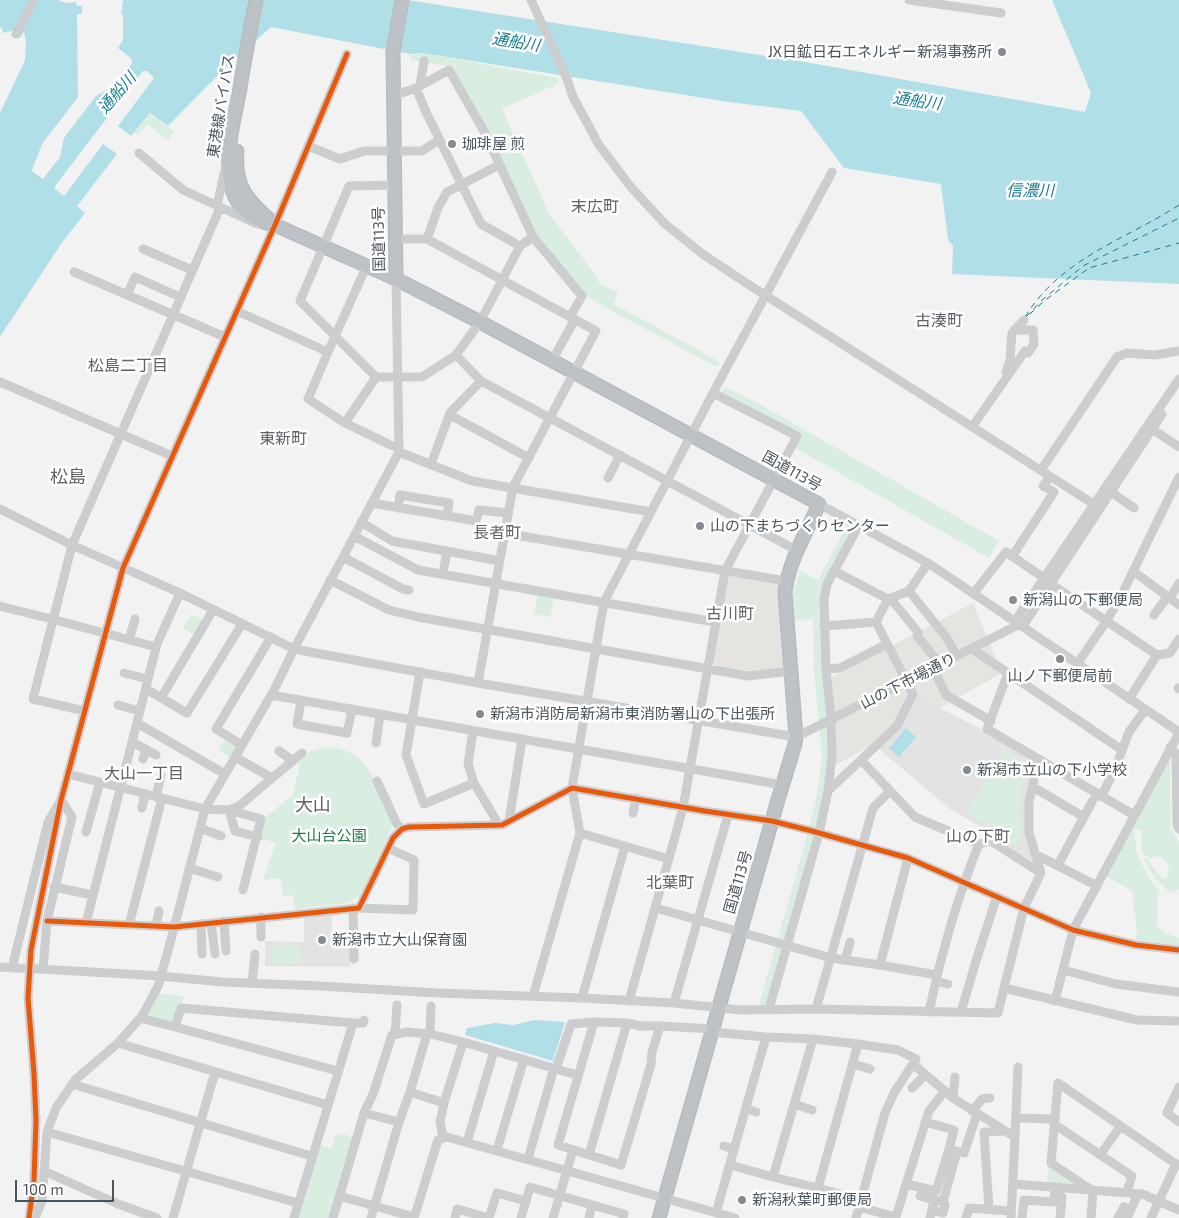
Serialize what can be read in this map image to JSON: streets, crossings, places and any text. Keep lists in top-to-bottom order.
{
  "streets": {
    "highway": ["東港線バイパス", "国道113号"],
    "street": ["山の下市場通り"]
  },
  "crossings": [
    ["東港線バイパス", "国道113号"],
    ["国道113号", "山の下市場通り"]
  ],
  "districts": [
    "末広町",
    "古湊町",
    "松島二丁目",
    "東新町",
    "松島",
    "長者町",
    "古川町",
    "大山一丁目",
    "大山",
    "山の下町",
    "北葉町"
  ],
  "water": ["通船川", "信濃川"],
  "parks": ["大山台公園"],
  "places": [
    "JX日鉱日石エネルギー新潟事務所",
    "珈琲屋 煎",
    "山の下まちづくりセンター",
    "新潟山の下郵便局",
    "山ノ下郵便局前",
    "新潟市消防局新潟市東消防署山の下出張所",
    "新潟市立山の下小学校",
    "新潟市立大山保育園",
    "新潟秋葉町郵便局"
  ],
  "scale_bar": "100 m"
}
